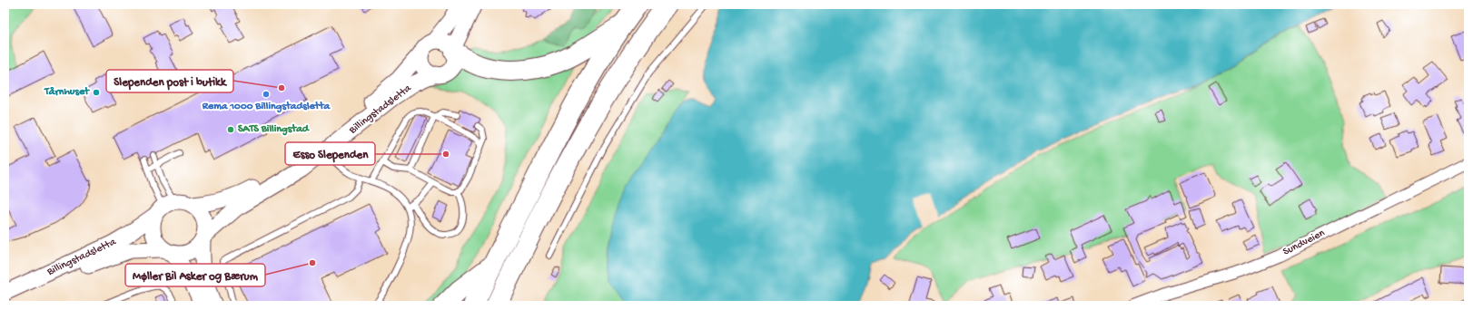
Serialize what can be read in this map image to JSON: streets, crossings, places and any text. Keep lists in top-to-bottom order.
{
  "streets": {
    "main road": ["Billingstadsletta"],
    "street": ["Sundveien"]
  },
  "places": [
    "Slependen post i butikk",
    "Tårnhuset",
    "Rema 1000 Billingstadsletta",
    "SATS Billingstad",
    "Esso Slependen",
    "Møller Bil Asker og Bærum"
  ]
}
